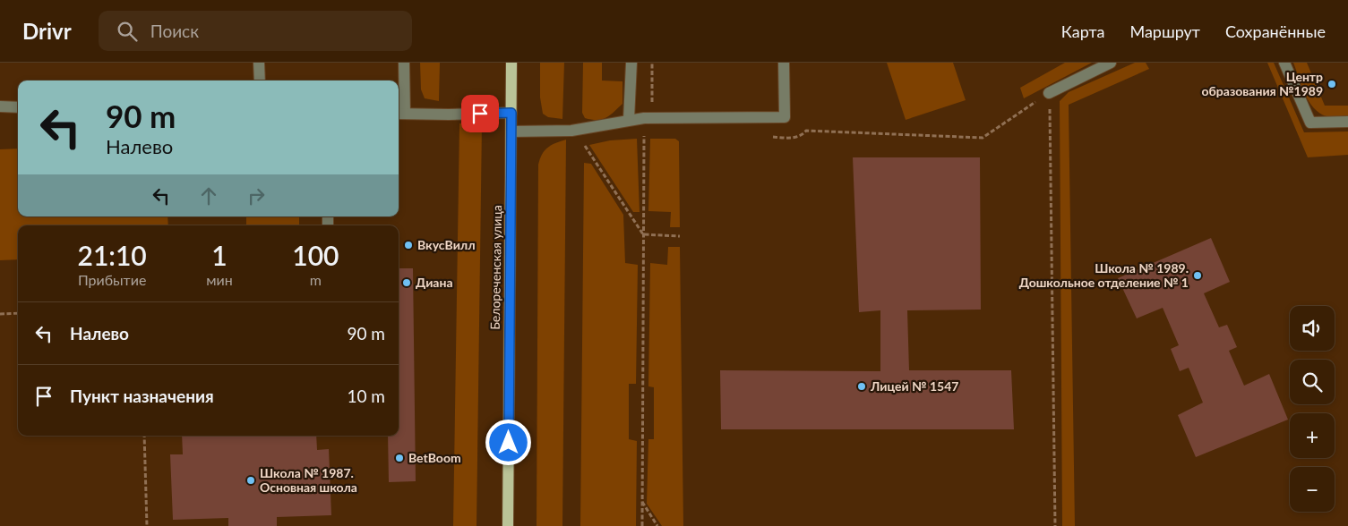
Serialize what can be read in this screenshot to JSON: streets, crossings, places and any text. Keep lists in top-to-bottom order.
{
  "streets": {
    "main road": ["Белореченская улица"]
  },
  "places": [
    "Центр образования №1989",
    "ВкусВилл",
    "Школа № 1989. Дошкольное отделение № 1",
    "Диана",
    "Лицей № 1547",
    "BetBoom",
    "Школа № 1987. Основная школа"
  ],
  "page": {
    "header": "Drivr",
    "search": "Поиск",
    "nav": ["Карта", "Маршрут", "Сохранённые"],
    "turn": ["90 m", "Налево"],
    "eta": [
      "21:10",
      "Прибытие",
      "1",
      "мин",
      "100",
      "m"
    ],
    "list": [
      {
        "name": "Налево",
        "value": "90 m"
      },
      {
        "name": "Пункт назначения",
        "value": "10 m"
      }
    ],
    "map_buttons": ["+", "−"]
  }
}
